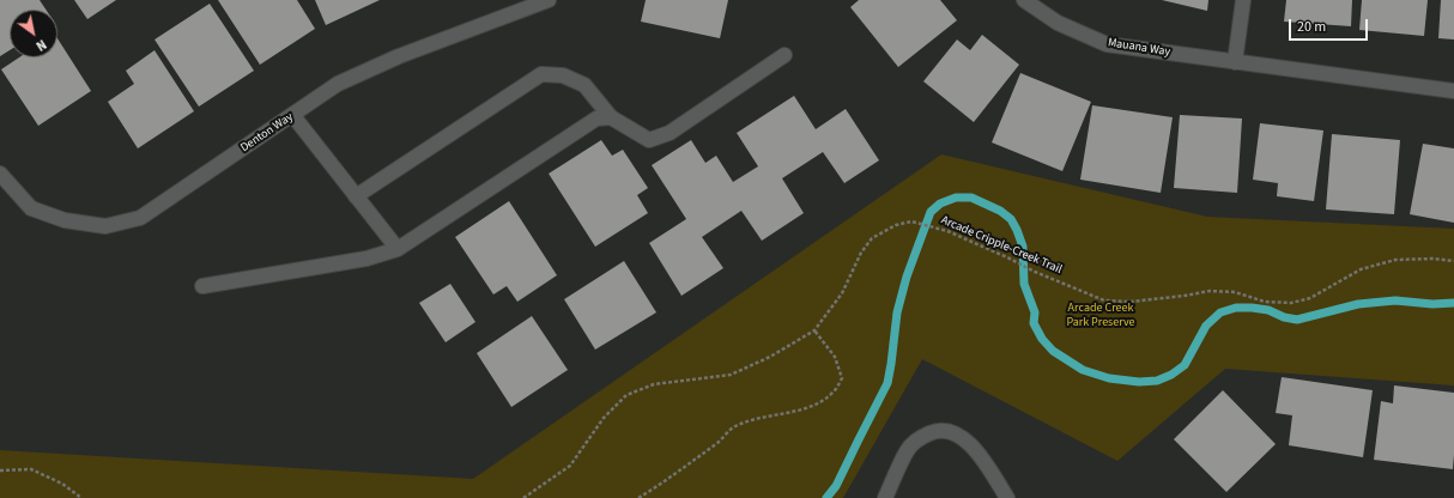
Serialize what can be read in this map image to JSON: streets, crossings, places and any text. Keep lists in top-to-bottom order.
{
  "streets": {
    "street": ["Mauana Way", "Denton Way"],
    "path": ["Arcade Cripple-Creek Trail"]
  },
  "parks": ["Arcade Creek Park Preserve"],
  "scale_bar": "20 m",
  "north": "bottom right"
}
